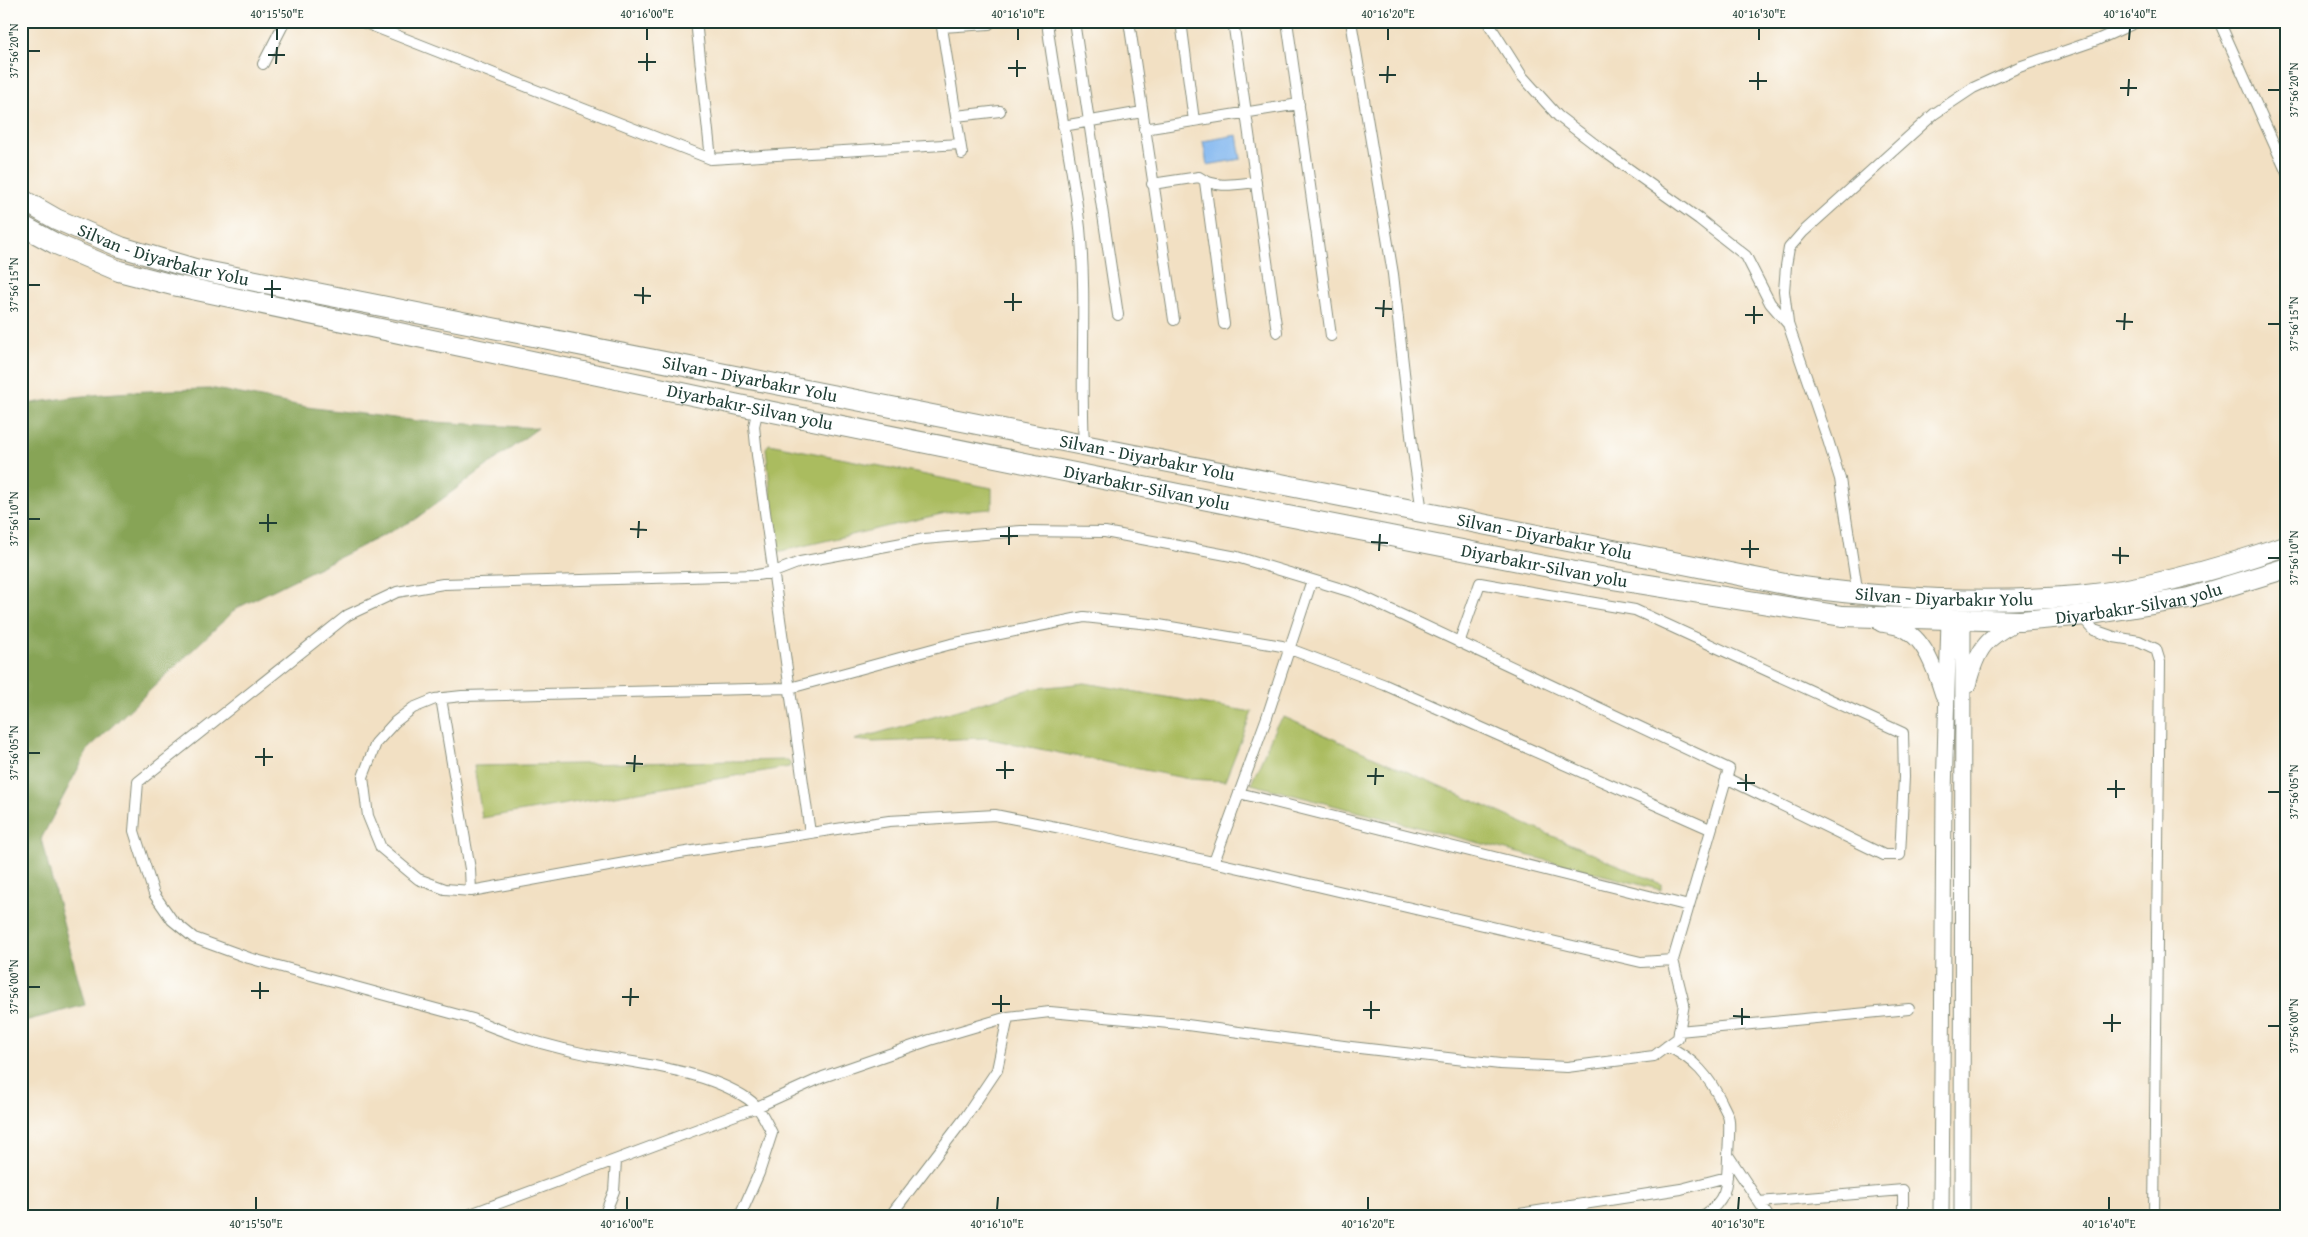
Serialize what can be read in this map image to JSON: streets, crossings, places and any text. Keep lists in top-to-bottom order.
{
  "streets": {
    "highway": ["Silvan - Diyarbakır Yolu", "Diyarbakır-Silvan yolu"]
  },
  "coordinates": [
    "40°15'50\"E",
    "40°16'00\"E",
    "40°16'10\"E",
    "40°16'20\"E",
    "40°16'30\"E",
    "40°16'40\"E",
    "37°56'20\"N",
    "37°56'15\"N",
    "37°56'10\"N",
    "37°56'05\"N",
    "37°56'00\"N"
  ]
}
